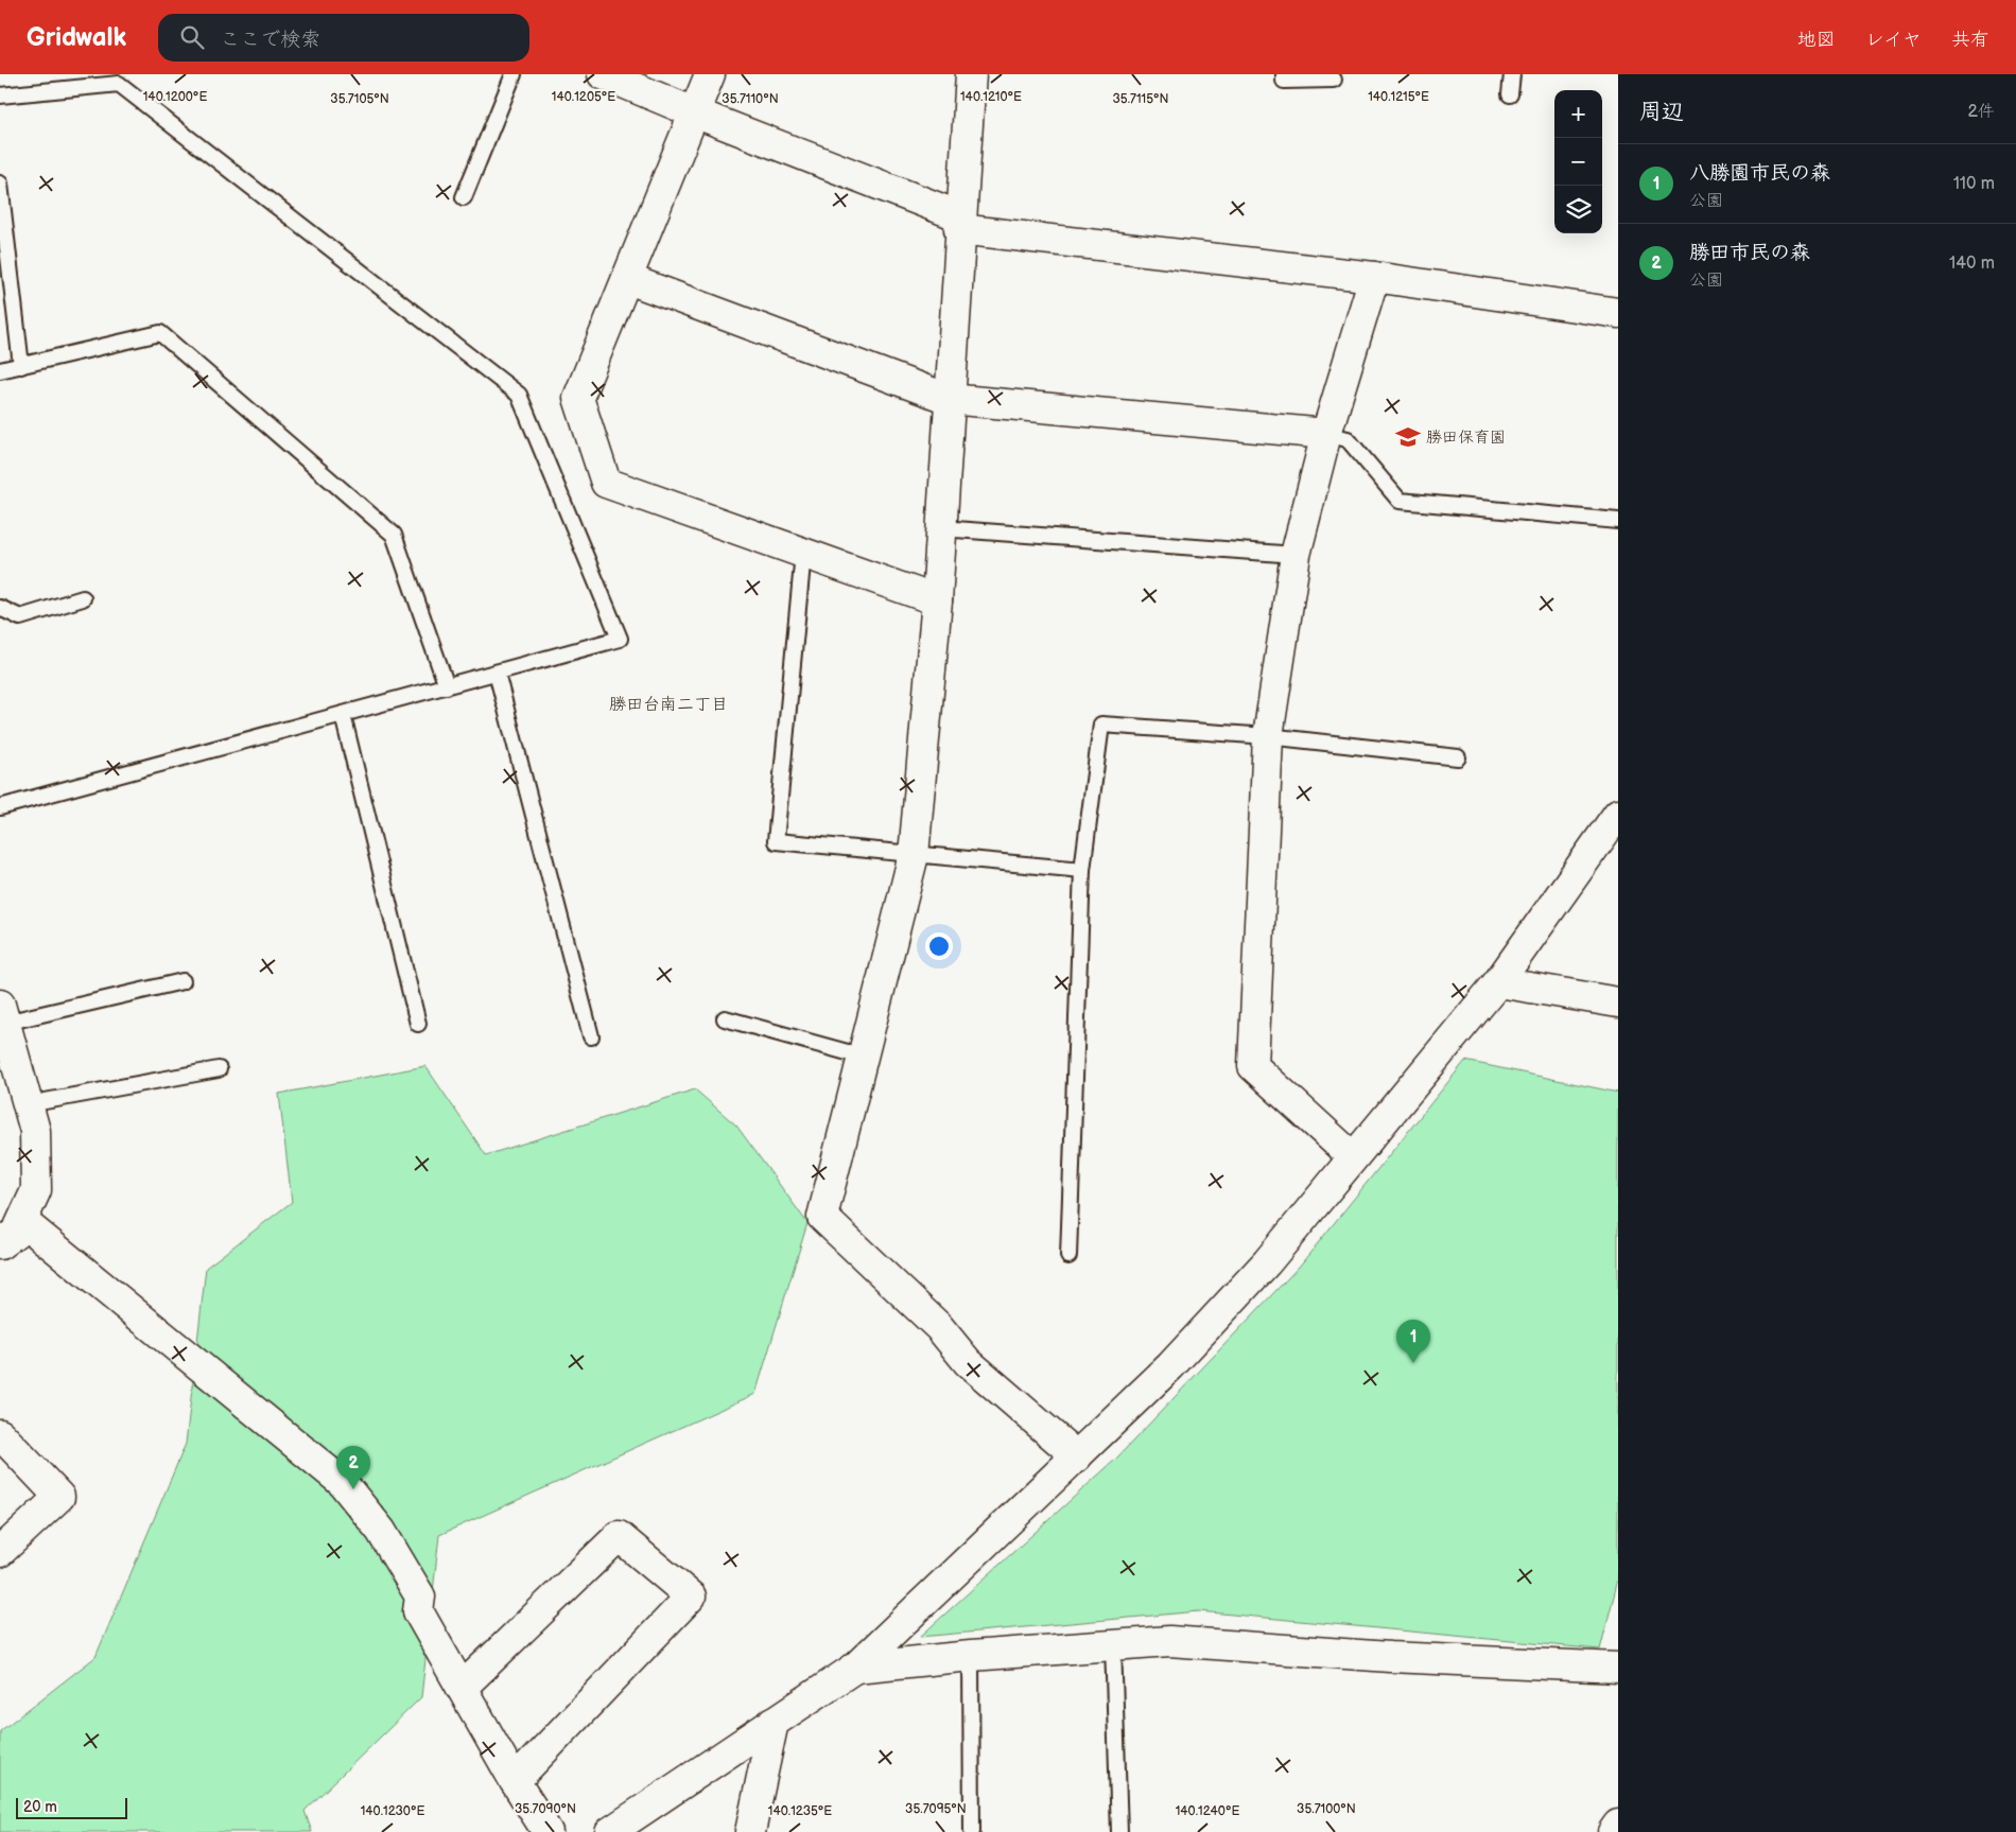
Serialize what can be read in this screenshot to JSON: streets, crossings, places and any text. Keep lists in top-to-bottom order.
{
  "districts": ["勝田台南二丁目"],
  "places": {
    "school or university": ["勝田保育園"]
  },
  "scale_bar": "20 m",
  "page": {
    "header": "Gridwalk",
    "search": "ここで検索",
    "nav": ["地図", "レイヤ", "共有"],
    "heading": ["周辺", "2件"],
    "map_buttons": ["+", "−"],
    "list": [
      {
        "mark": "1",
        "name": "八勝園市民の森",
        "note": "公園",
        "value": "110 m"
      },
      {
        "mark": "2",
        "name": "勝田市民の森",
        "note": "公園",
        "value": "140 m"
      }
    ],
    "pins": ["1", "2"],
    "scale": "20 m"
  },
  "coordinates": [
    "140.1200°E",
    "140.1205°E",
    "140.1210°E",
    "140.1215°E",
    "35.7105°N",
    "35.7110°N",
    "35.7115°N",
    "35.7090°N",
    "35.7095°N",
    "35.7100°N",
    "140.1230°E",
    "140.1235°E",
    "140.1240°E"
  ]
}
